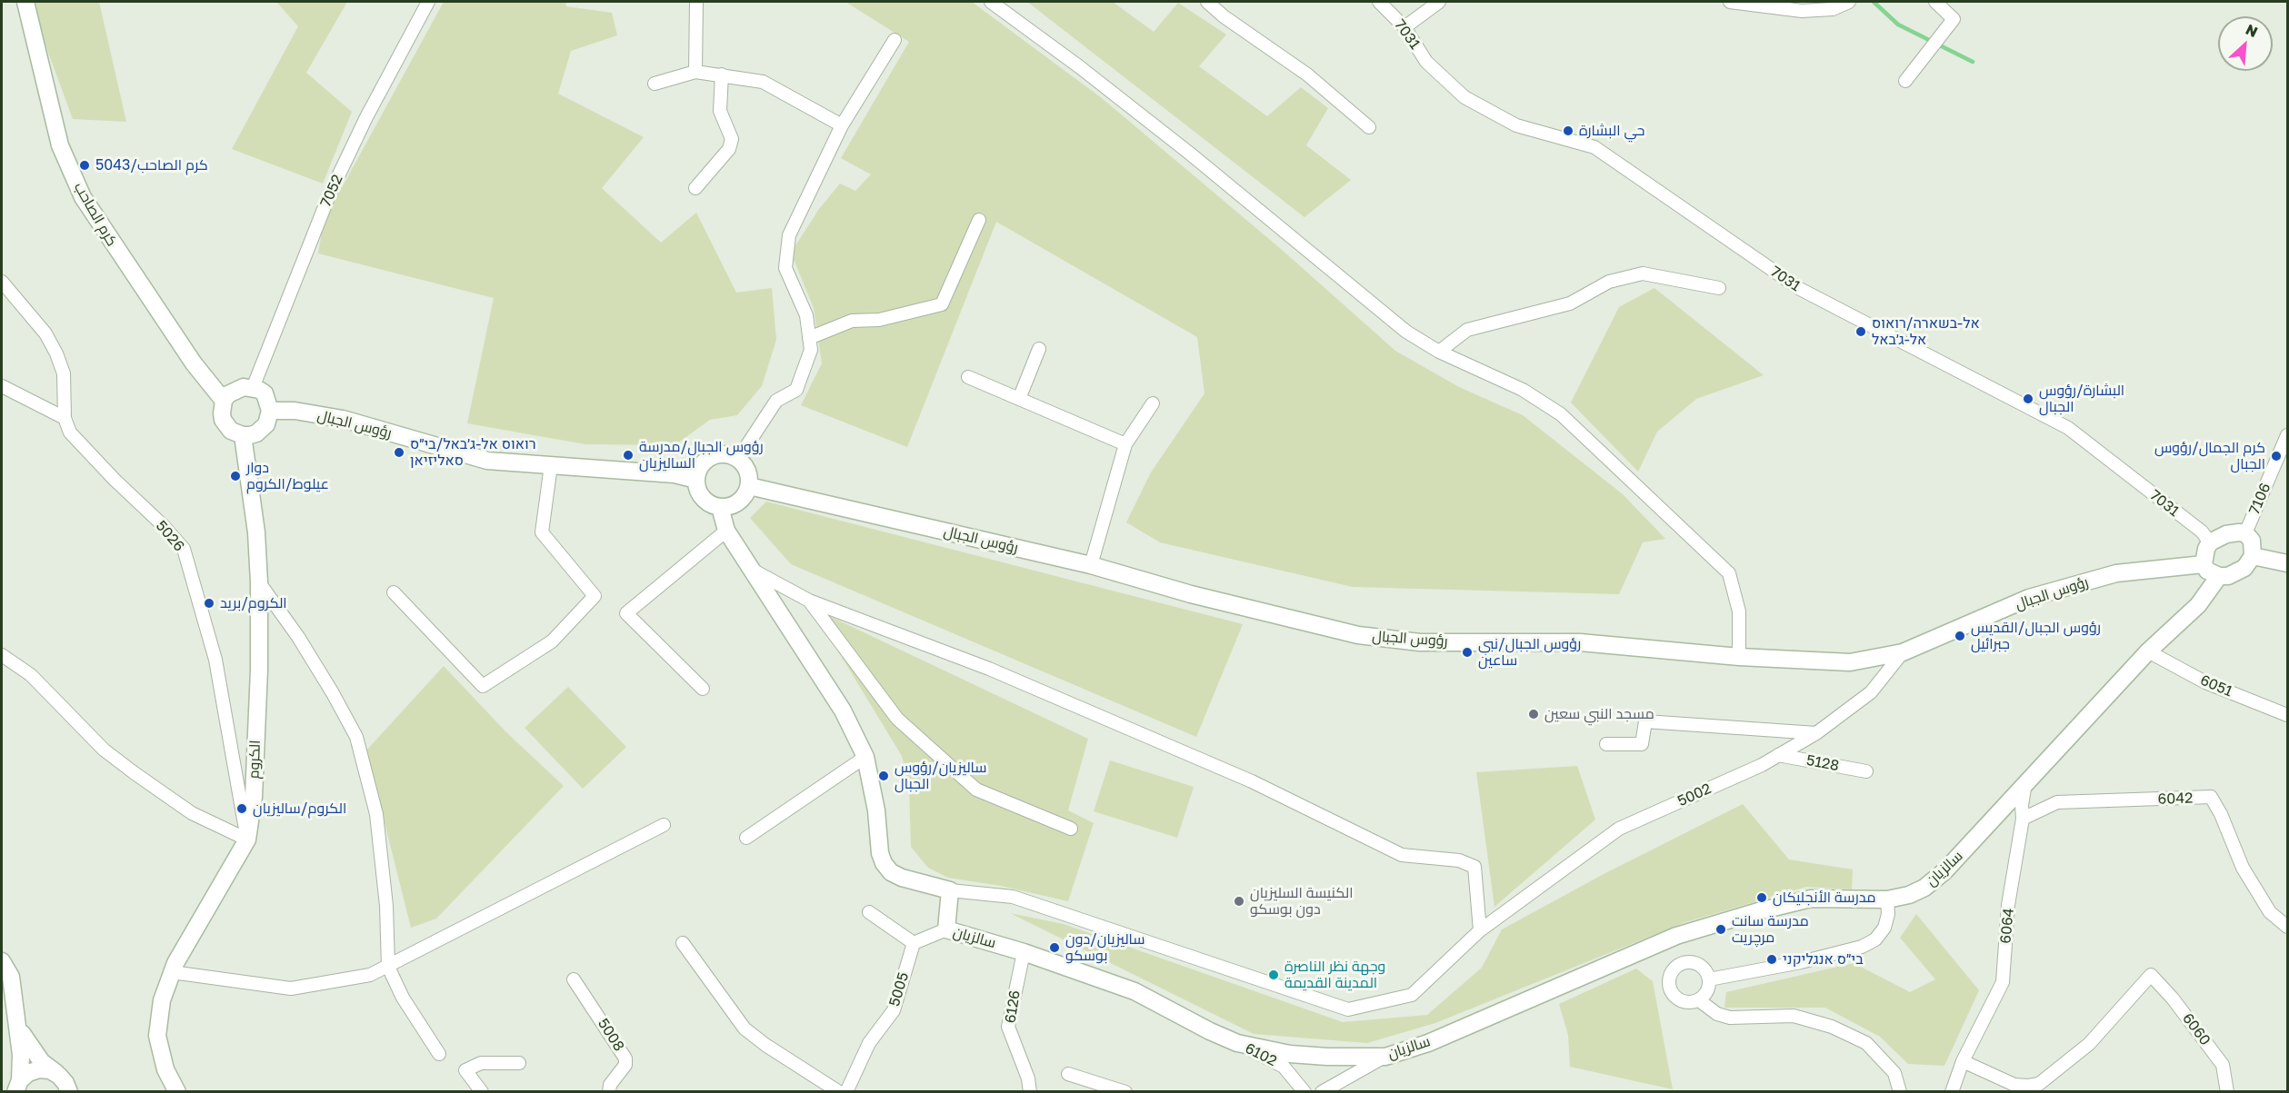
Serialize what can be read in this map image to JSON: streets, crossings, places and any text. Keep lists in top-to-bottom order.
{
  "streets": {
    "street": [
      "7031",
      "7052",
      "كرم الصاحب",
      "رؤوس الجبال",
      "7106",
      "5026",
      "6051",
      "الكروم",
      "5128",
      "5002",
      "6042",
      "سالزيان",
      "6064",
      "5005",
      "6126",
      "6060",
      "5008",
      "6102"
    ]
  },
  "crossings": [
    ["7031", "رؤوس الجبال"],
    ["7031", "7106"],
    ["7031", "سالزيان"],
    ["7052", "كرم الصاحب"],
    ["7052", "رؤوس الجبال"],
    ["7052", "الكروم"],
    ["كرم الصاحب", "رؤوس الجبال"],
    ["كرم الصاحب", "الكروم"],
    ["رؤوس الجبال", "7106"],
    ["رؤوس الجبال", "الكروم"],
    ["رؤوس الجبال", "5002"],
    ["رؤوس الجبال", "سالزيان"],
    ["7106", "سالزيان"],
    ["5026", "الكروم"],
    ["6051", "سالزيان"],
    ["5128", "5002"],
    ["5002", "سالزيان"],
    ["6042", "6064"],
    ["سالزيان", "6064"],
    ["سالزيان", "6126"],
    ["سالزيان", "6102"],
    ["6064", "6060"]
  ],
  "places": [
    "حي البشارة",
    "كرم الصاحب/5043",
    "אל-בשארה/רואוס אל-ג׳באל",
    "البشارة/رؤوس الجبال",
    "רואוס אל-ג׳באל/בי״ס סאליזיאן",
    "رؤوس الجبال/مدرسة الساليزيان",
    "كرم الجمال/رؤوس الجبال",
    "دوار عيلوط/الكروم",
    "الكروم/بريد",
    "رؤوس الجبال/القديس جبرائيل",
    "رؤوس الجبال/نبي ساعين",
    "مسجد النبي سعين",
    "ساليزيان/رؤوس الجبال",
    "الكروم/ساليزيان",
    "مدرسة الأنجليكان",
    "الكنيسة السليزيان دون بوسكو",
    "مدرسة سانت مرچريت",
    "ساليزيان/دون بوسكو",
    "בי״ס אנגליקני",
    "وجهة نظر الناصرة المدينة القديمة"
  ],
  "north": "top right"
}
